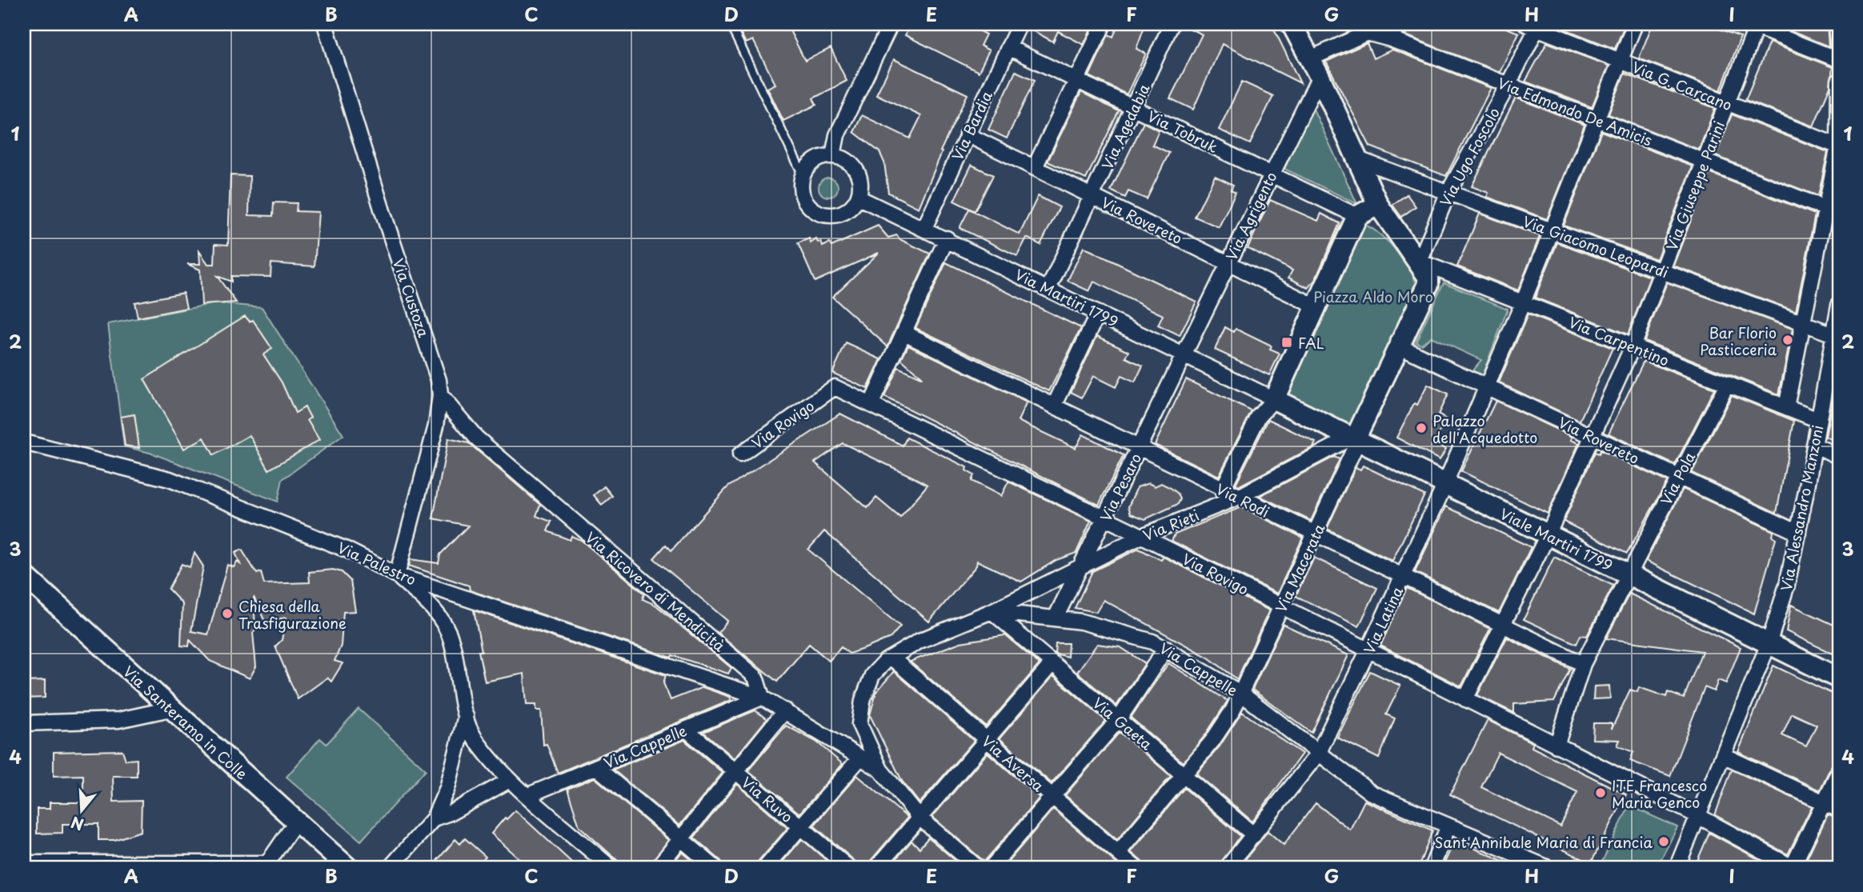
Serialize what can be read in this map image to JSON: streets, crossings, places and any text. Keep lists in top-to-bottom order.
{
  "streets": {
    "street": [
      "Via G. Carcano",
      "Via Edmondo De Amicis",
      "Via Bardia",
      "Via Agedabia",
      "Via Tobruk",
      "Via Ugo Foscolo",
      "Via Giuseppe Parini",
      "Via Agrigento",
      "Via Rovereto",
      "Via Giacomo Leopardi",
      "Via Custoza",
      "Via Martiri 1799",
      "Via Carpentino",
      "Via Rovigo",
      "Via Pola",
      "Via Pesaro",
      "Via Rodi",
      "Via Alessandro Manzoni",
      "Via Rieti",
      "Viale Martiri 1799",
      "Via Palestro",
      "Via Macerata",
      "Via Ricovero di Mendicità",
      "Via Latina",
      "Via Cappelle",
      "Via Santeramo in Colle",
      "Via Gaeta",
      "Via Aversa",
      "Via Ruvo"
    ]
  },
  "crossings": [
    ["Via G. Carcano", "Via Ugo Foscolo"],
    ["Via G. Carcano", "Via Giuseppe Parini"],
    ["Via G. Carcano", "Via Latina"],
    ["Via Edmondo De Amicis", "Via Ugo Foscolo"],
    ["Via Edmondo De Amicis", "Via Giuseppe Parini"],
    ["Via Edmondo De Amicis", "Via Latina"],
    ["Via Bardia", "Via Tobruk"],
    ["Via Bardia", "Via Rovereto"],
    ["Via Bardia", "Via Martiri 1799"],
    ["Via Agedabia", "Via Tobruk"],
    ["Via Agedabia", "Via Rovereto"],
    ["Via Agedabia", "Via Martiri 1799"],
    ["Via Tobruk", "Via Agrigento"],
    ["Via Ugo Foscolo", "Via Giacomo Leopardi"],
    ["Via Ugo Foscolo", "Via Carpentino"],
    ["Via Giuseppe Parini", "Via Rovereto"],
    ["Via Giuseppe Parini", "Via Giacomo Leopardi"],
    ["Via Giuseppe Parini", "Via Carpentino"],
    ["Via Giuseppe Parini", "Via Rovigo"],
    ["Via Giuseppe Parini", "Via Rodi"],
    ["Via Giuseppe Parini", "Viale Martiri 1799"],
    ["Via Agrigento", "Via Rovereto"],
    ["Via Agrigento", "Via Martiri 1799"],
    ["Via Agrigento", "Via Pesaro"],
    ["Via Rovereto", "Via Pola"],
    ["Via Rovereto", "Via Alessandro Manzoni"],
    ["Via Rovereto", "Via Latina"],
    ["Via Giacomo Leopardi", "Via Alessandro Manzoni"],
    ["Via Giacomo Leopardi", "Via Latina"],
    ["Via Custoza", "Via Palestro"],
    ["Via Custoza", "Via Ricovero di Mendicità"],
    ["Via Martiri 1799", "Via Pesaro"],
    ["Via Martiri 1799", "Viale Martiri 1799"],
    ["Via Carpentino", "Via Pola"],
    ["Via Carpentino", "Via Alessandro Manzoni"],
    ["Via Carpentino", "Via Latina"],
    ["Via Rovigo", "Via Pola"],
    ["Via Rovigo", "Via Pesaro"],
    ["Via Rovigo", "Via Alessandro Manzoni"],
    ["Via Rovigo", "Via Rieti"],
    ["Via Rovigo", "Via Macerata"],
    ["Via Rovigo", "Via Latina"],
    ["Via Pola", "Via Rodi"],
    ["Via Pola", "Viale Martiri 1799"],
    ["Via Pesaro", "Via Rodi"],
    ["Via Pesaro", "Via Rieti"],
    ["Via Pesaro", "Via Cappelle"],
    ["Via Rodi", "Via Rieti"],
    ["Via Rodi", "Via Macerata"],
    ["Via Rodi", "Via Latina"],
    ["Via Alessandro Manzoni", "Viale Martiri 1799"],
    ["Via Rieti", "Viale Martiri 1799"],
    ["Via Rieti", "Via Macerata"],
    ["Via Rieti", "Via Cappelle"],
    ["Via Rieti", "Via Gaeta"],
    ["Viale Martiri 1799", "Via Macerata"],
    ["Viale Martiri 1799", "Via Latina"],
    ["Via Palestro", "Via Ricovero di Mendicità"],
    ["Via Palestro", "Via Cappelle"],
    ["Via Macerata", "Via Cappelle"],
    ["Via Macerata", "Via Gaeta"],
    ["Via Macerata", "Via Aversa"],
    ["Via Ricovero di Mendicità", "Via Cappelle"],
    ["Via Latina", "Via Cappelle"],
    ["Via Latina", "Via Gaeta"],
    ["Via Cappelle", "Via Gaeta"],
    ["Via Cappelle", "Via Aversa"],
    ["Via Cappelle", "Via Ruvo"]
  ],
  "parks": ["Piazza Aldo Moro"],
  "places": {
    "other": [
      "Bar Florio Pasticceria",
      "Palazzo dell'Acquedotto",
      "Chiesa della Trasfigurazione",
      "ITE Francesco Maria Genco",
      "Sant'Annibale Maria di Francia"
    ],
    "transit": ["FAL"]
  },
  "north": "bottom",
  "grid": {
    "columns": [
      "A",
      "B",
      "C",
      "D",
      "E",
      "F",
      "G",
      "H",
      "I"
    ],
    "rows": [
      "1",
      "2",
      "3",
      "4"
    ]
  }
}
